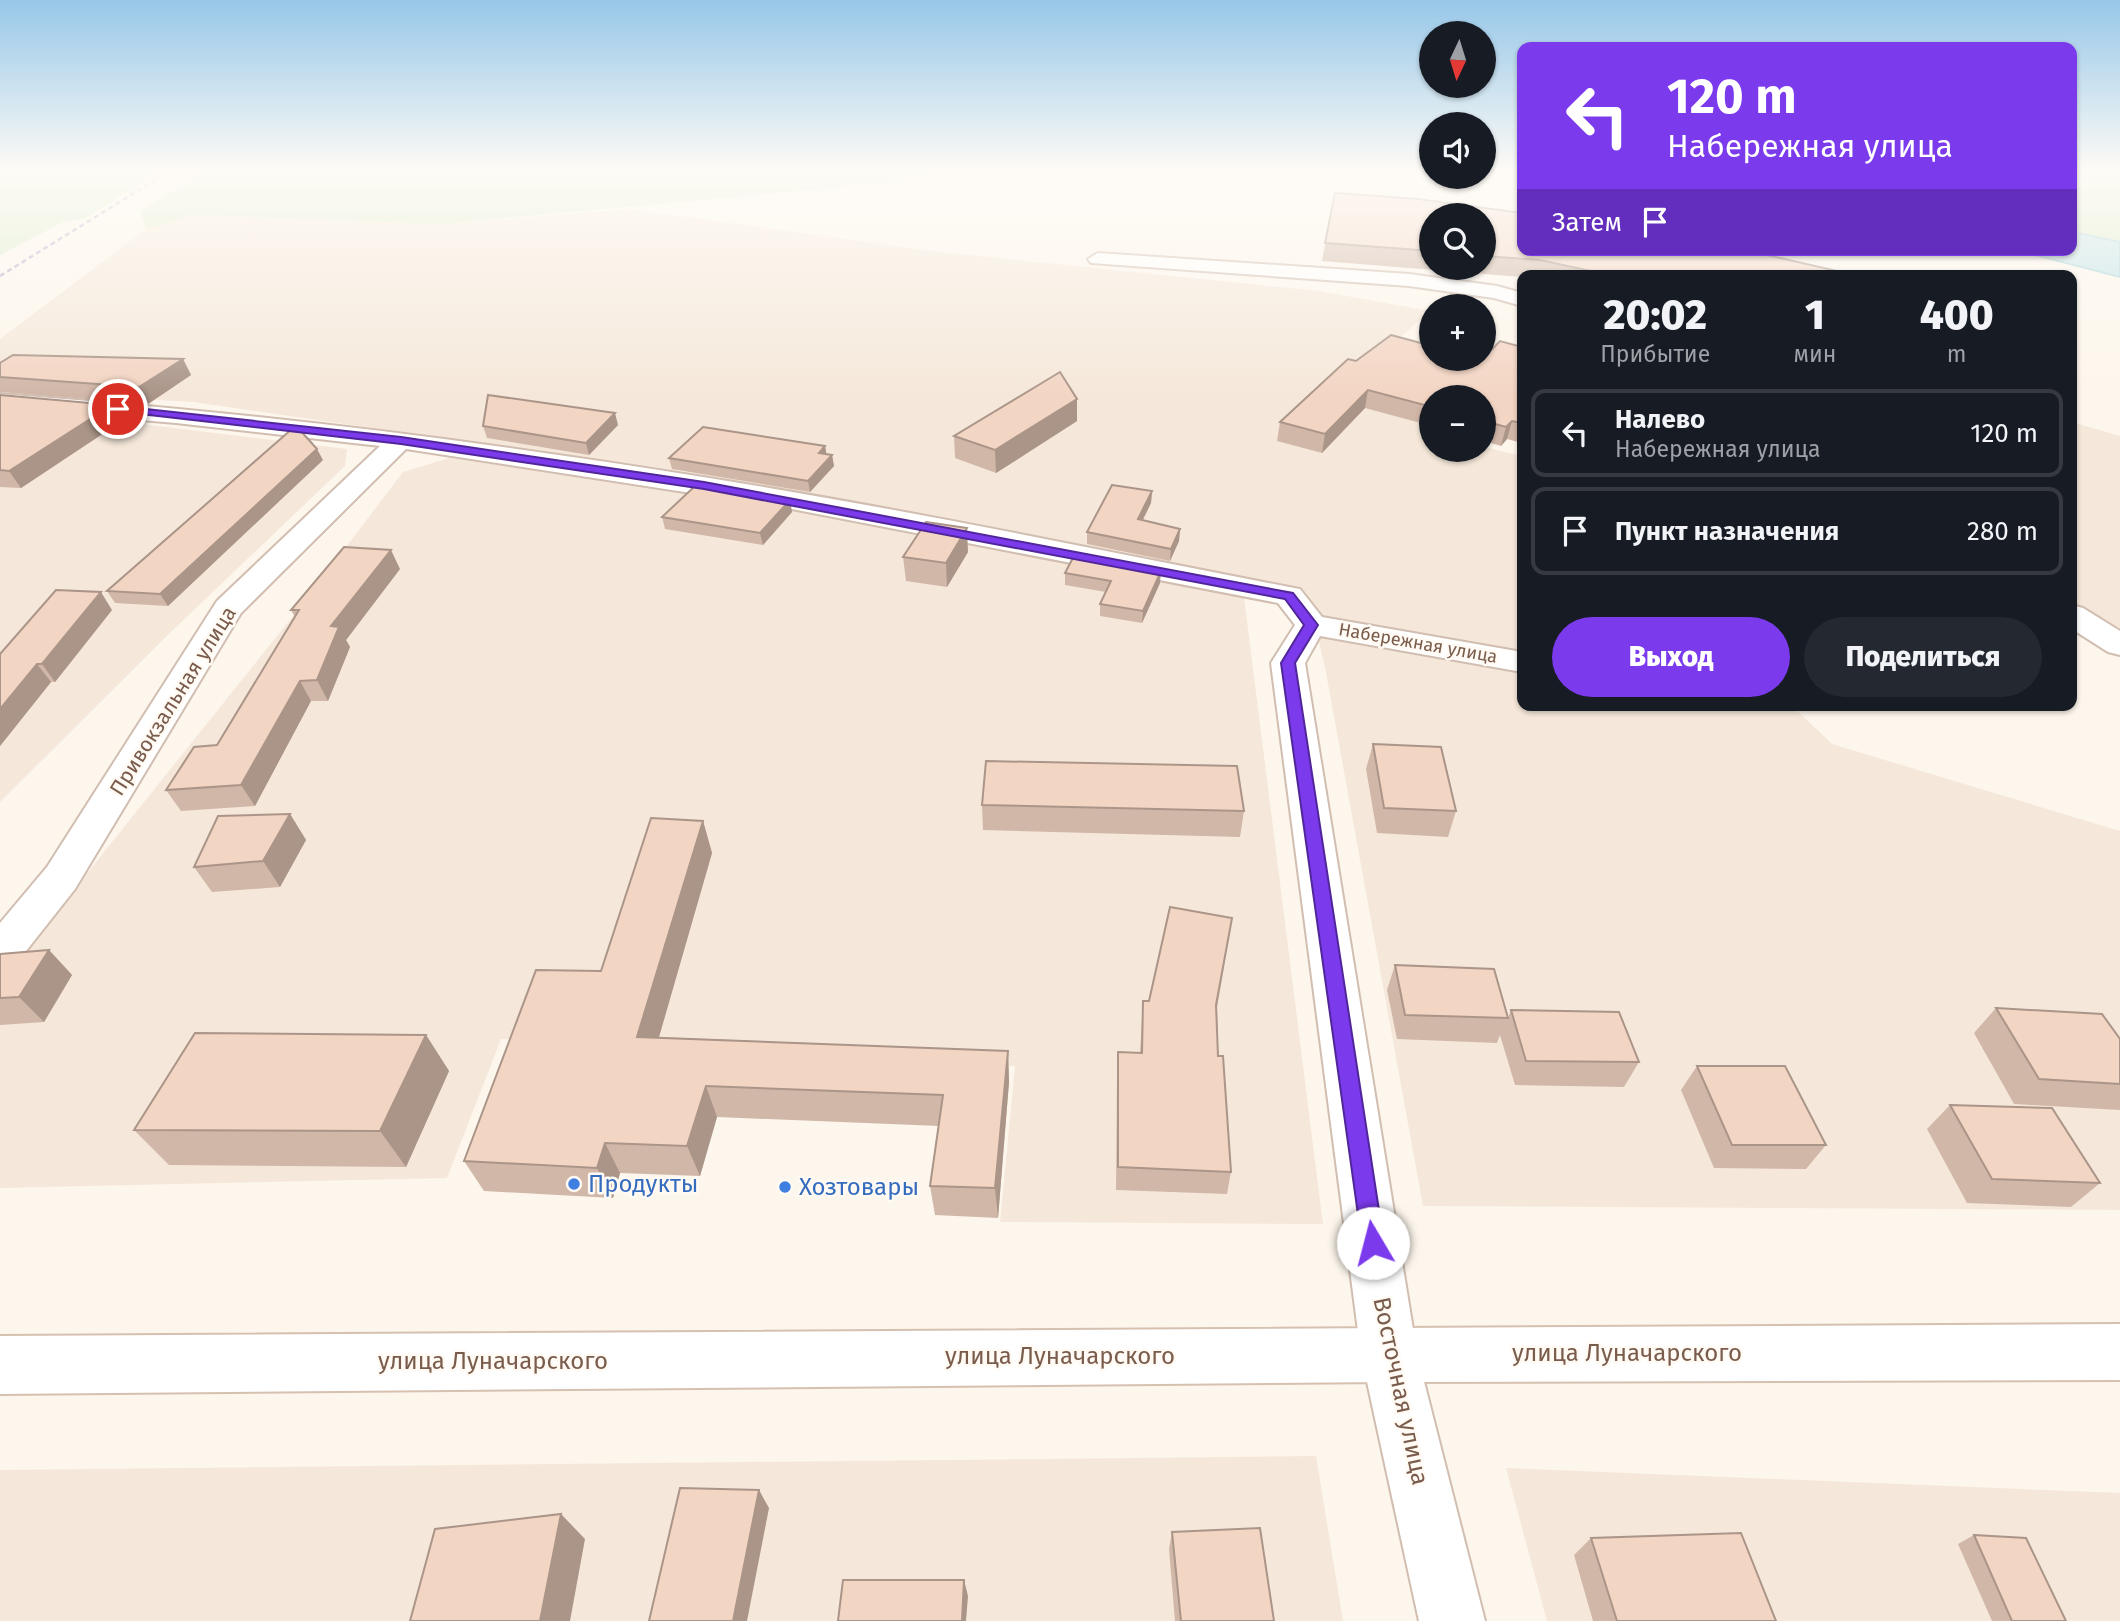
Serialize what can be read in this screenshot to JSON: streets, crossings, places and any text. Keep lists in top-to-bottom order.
{
  "streets": {
    "street": [
      "Набережная улица",
      "Привокзальная улица",
      "улица Луначарского",
      "Восточная улица"
    ]
  },
  "crossings": [
    ["Набережная улица", "Привокзальная улица"],
    ["Набережная улица", "Восточная улица"],
    ["улица Луначарского", "Восточная улица"]
  ],
  "places": ["Продукты", "Хозтовары"],
  "north": "bottom",
  "page": {
    "map_buttons": ["+", "−"],
    "turn": ["120 m", "Набережная улица"],
    "then": "Затем",
    "eta": [
      "20:02",
      "Прибытие",
      "1",
      "мин",
      "400",
      "m"
    ],
    "list": [
      {
        "name": "Налево",
        "note": "Набережная улица",
        "value": "120 m"
      },
      {
        "name": "Пункт назначения",
        "value": "280 m"
      }
    ],
    "buttons": ["Выход", "Поделиться"]
  }
}
